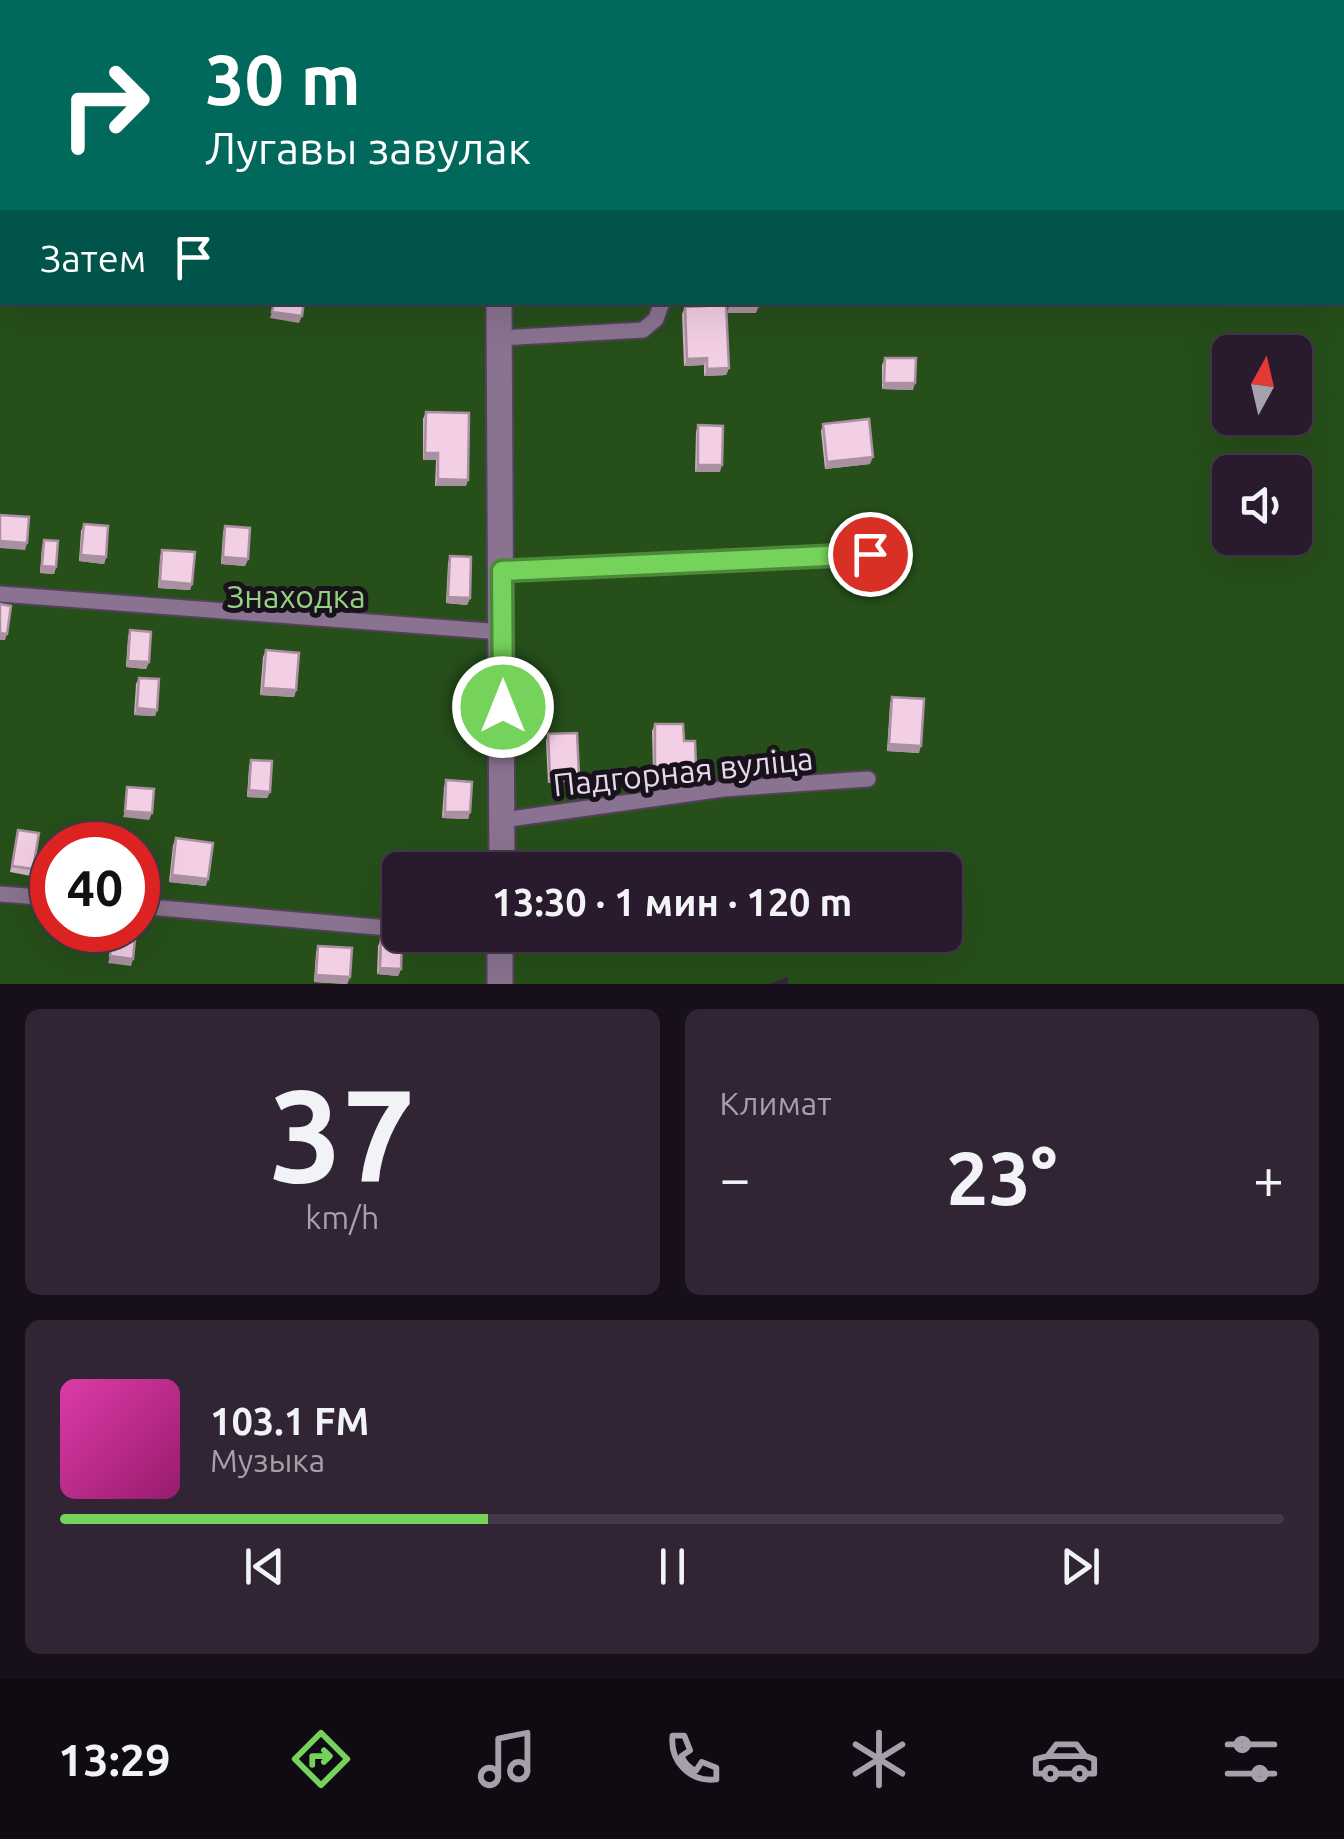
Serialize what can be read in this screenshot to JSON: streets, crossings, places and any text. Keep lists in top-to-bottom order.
{
  "streets": {
    "lane": ["Падгорная вуліца"]
  },
  "parks": ["Знаходка"],
  "north": "top",
  "page": {
    "turn": ["30 m", "Лугавы завулак"],
    "then": "Затем",
    "limit": "40",
    "trip": "13:30 · 1 мин · 120 m",
    "tile": [
      ["37", "km/h"],
      "Климат"
    ],
    "heat": ["−", "23°", "+"],
    "song": ["103.1 FM", "Музыка"],
    "tabs": "13:29"
  }
}
